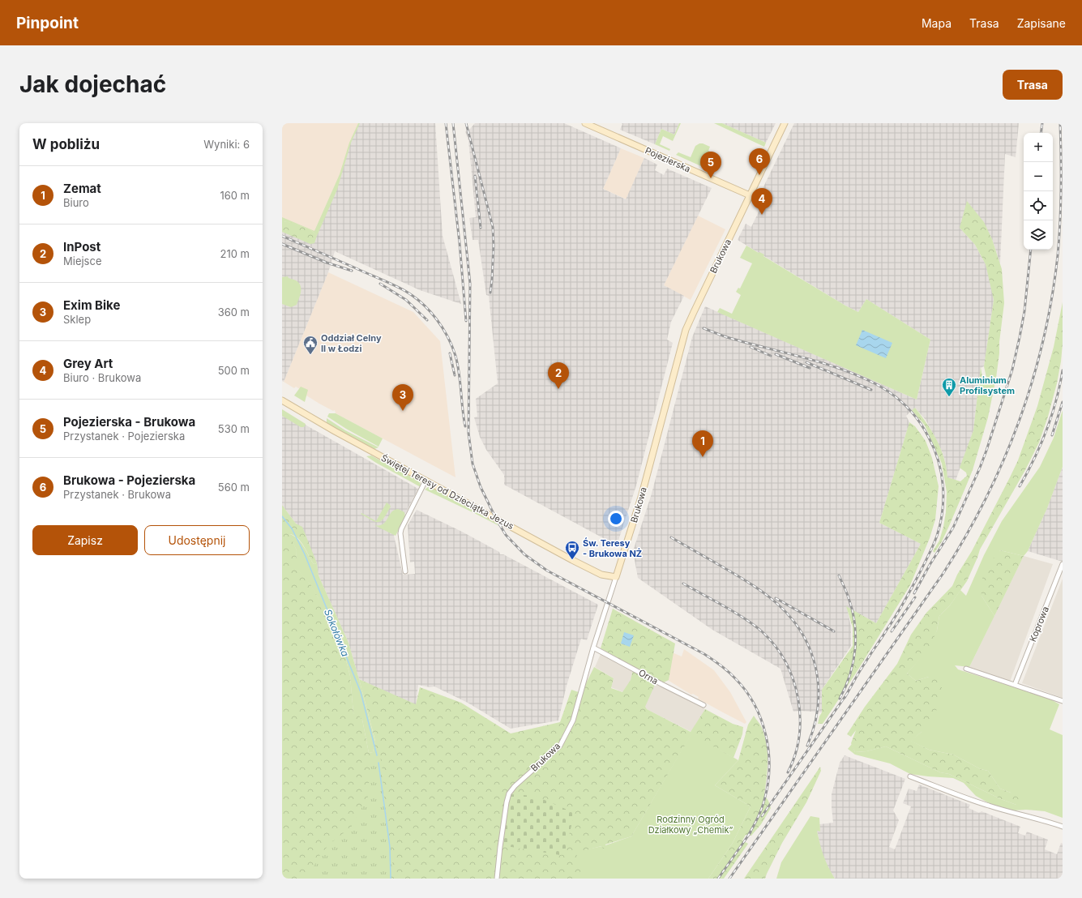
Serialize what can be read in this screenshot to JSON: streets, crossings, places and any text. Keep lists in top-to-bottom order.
{
  "streets": {
    "street": [
      "Pojezierska",
      "Brukowa",
      "Świętej Teresy od Dzieciątka Jezus",
      "Koprowa",
      "Orna"
    ]
  },
  "crossings": [
    ["Pojezierska", "Brukowa"],
    ["Brukowa", "Świętej Teresy od Dzieciątka Jezus"],
    ["Brukowa", "Orna"]
  ],
  "water": ["Sokołówka"],
  "parks": ["Rodzinny Ogród Działkowy „Chemik”"],
  "places": {
    "public building": ["Oddział Celny II w Łodzi"],
    "building": ["Aluminium Profilsystem"],
    "bus stop": ["Św. Teresy - Brukowa NŻ"]
  },
  "page": {
    "header": "Pinpoint",
    "nav": ["Mapa", "Trasa", "Zapisane"],
    "buttons": [
      "Trasa",
      ["Zapisz", "Udostępnij"]
    ],
    "title": "Jak dojechać",
    "heading": ["W pobliżu", "Wyniki: 6"],
    "map_buttons": ["+", "−"],
    "pins": [
      "6",
      "5",
      "4",
      "2",
      "3",
      "1"
    ],
    "list": [
      {
        "mark": "1",
        "name": "Zemat",
        "note": "Biuro",
        "value": "160 m"
      },
      {
        "mark": "2",
        "name": "InPost",
        "note": "Miejsce",
        "value": "210 m"
      },
      {
        "mark": "3",
        "name": "Exim Bike",
        "note": "Sklep",
        "value": "360 m"
      },
      {
        "mark": "4",
        "name": "Grey Art",
        "note": "Biuro · Brukowa",
        "value": "500 m"
      },
      {
        "mark": "5",
        "name": "Pojezierska - Brukowa",
        "note": "Przystanek · Pojezierska",
        "value": "530 m"
      },
      {
        "mark": "6",
        "name": "Brukowa - Pojezierska",
        "note": "Przystanek · Brukowa",
        "value": "560 m"
      }
    ]
  }
}
